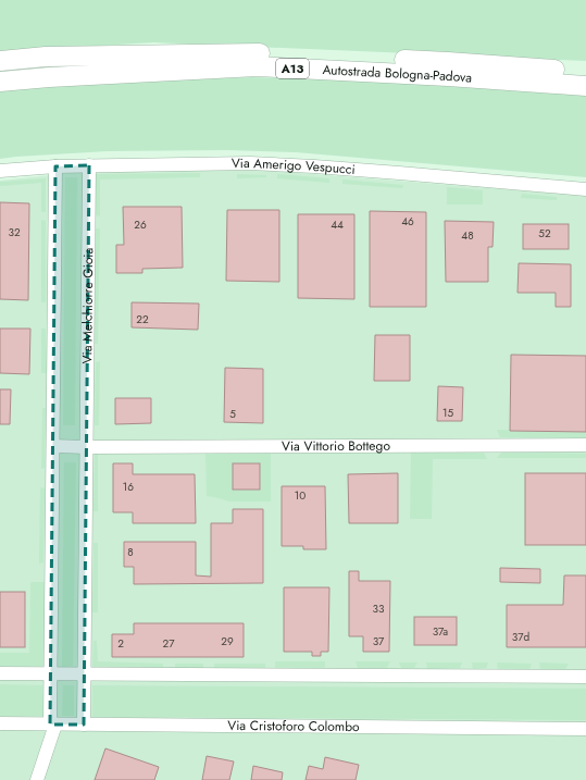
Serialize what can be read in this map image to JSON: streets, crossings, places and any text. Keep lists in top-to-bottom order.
{
  "streets": {
    "highway": ["A13", "Autostrada Bologna-Padova"],
    "street": [
      "Via Amerigo Vespucci",
      "Via Melchiorre Gioia",
      "Via Vittorio Bottego",
      "Via Cristoforo Colombo"
    ]
  },
  "crossings": [
    ["Via Amerigo Vespucci", "Via Melchiorre Gioia"],
    ["Via Melchiorre Gioia", "Via Vittorio Bottego"],
    ["Via Melchiorre Gioia", "Via Cristoforo Colombo"]
  ],
  "house_numbers": [
    "46",
    "26",
    "44",
    "32",
    "52",
    "48",
    "22",
    "15",
    "5",
    "16",
    "10",
    "8",
    "33",
    "37a",
    "37d",
    "29",
    "37",
    "2",
    "27"
  ]
}
